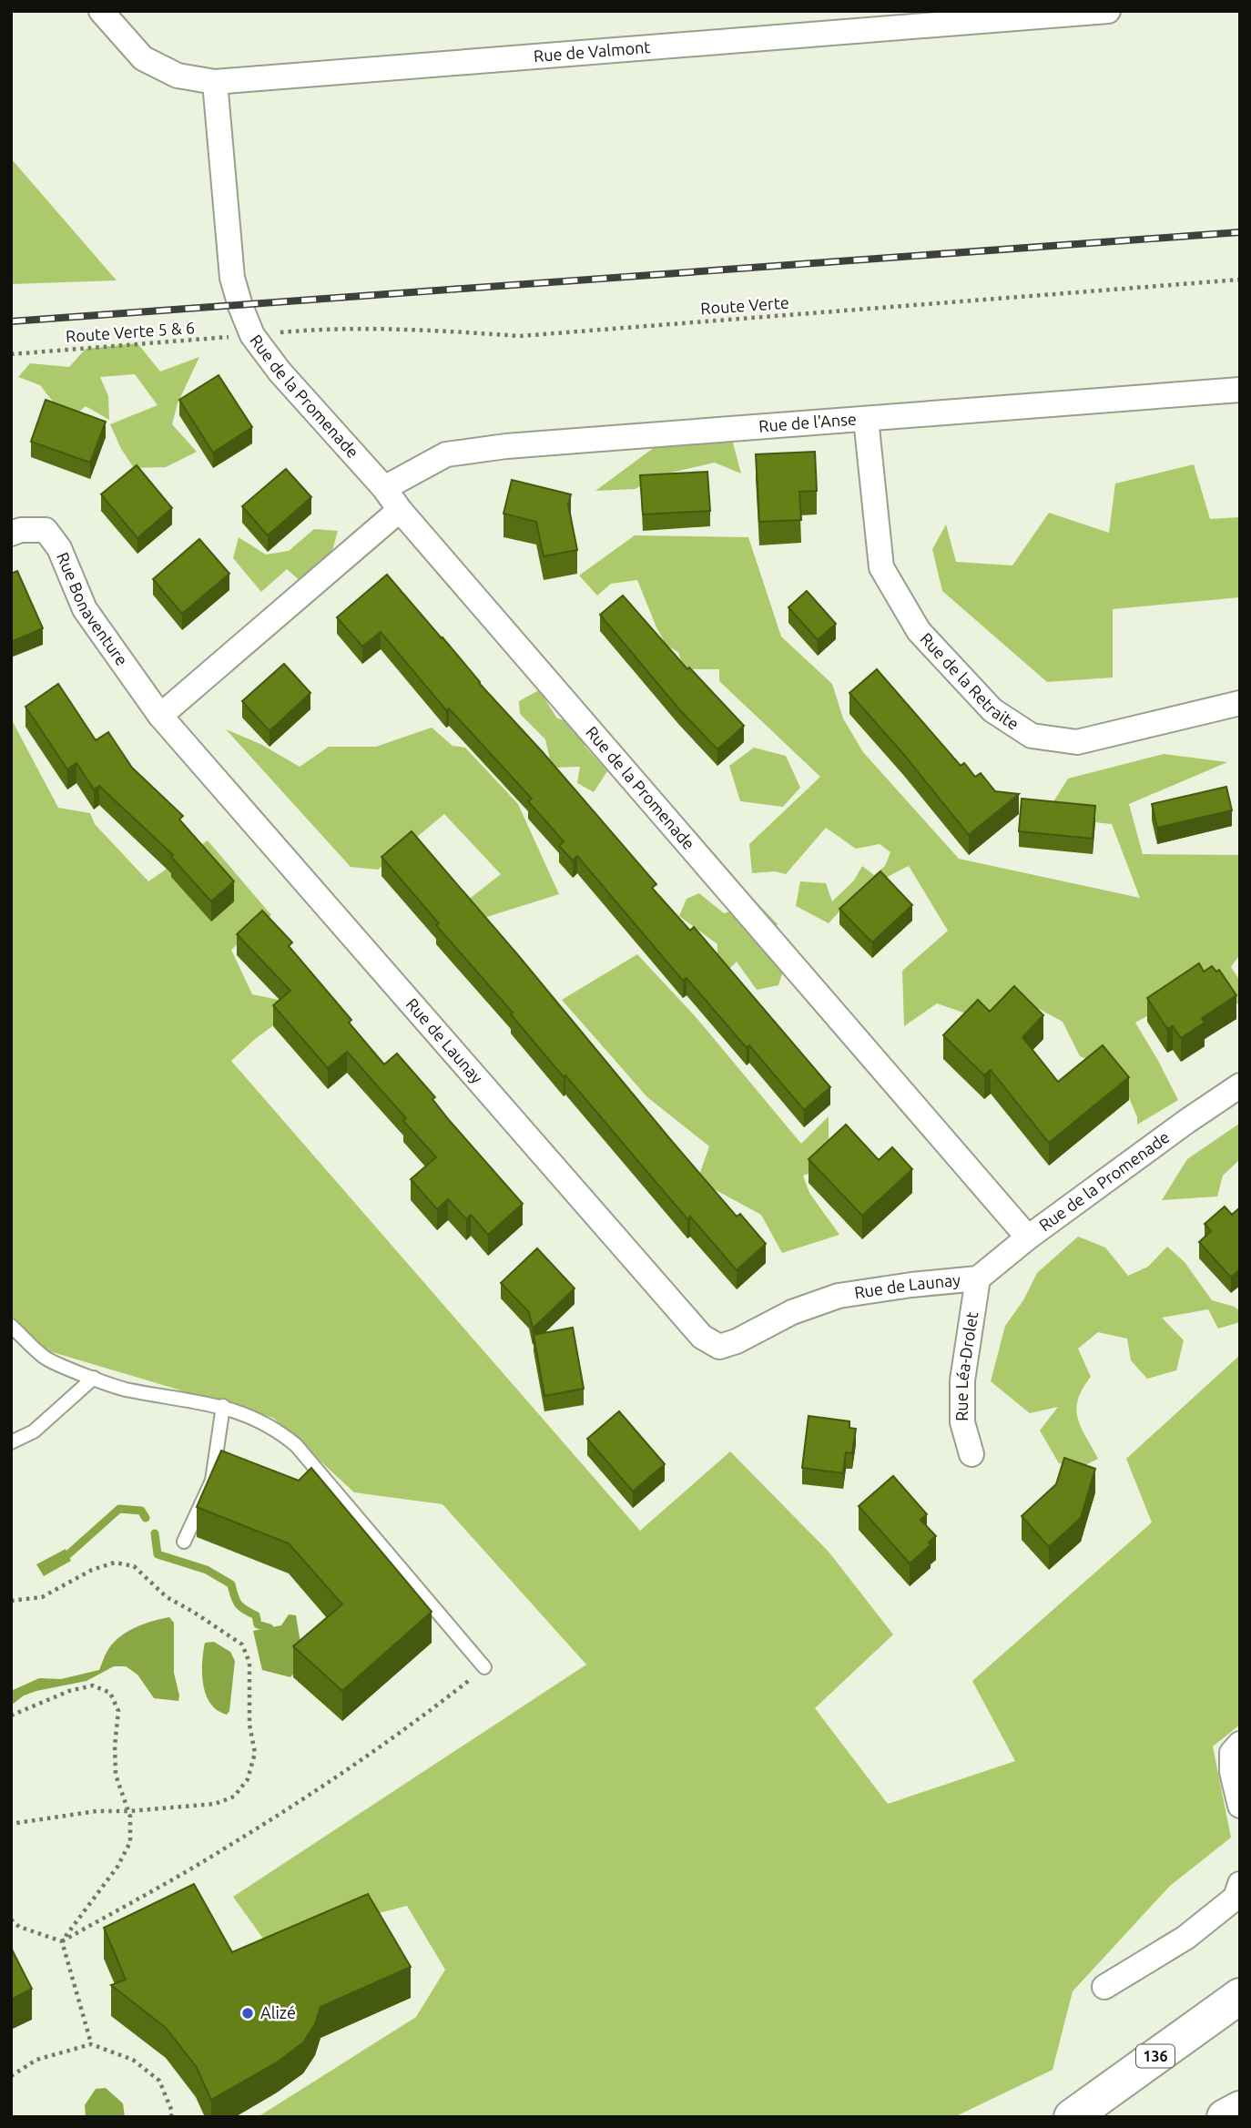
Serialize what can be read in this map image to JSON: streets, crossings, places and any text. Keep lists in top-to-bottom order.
{
  "streets": {
    "main road": ["136"],
    "street": [
      "Rue de Valmont",
      "Rue de la Promenade",
      "Rue de l'Anse",
      "Rue Bonaventure",
      "Rue de la Retraite",
      "Rue de Launay",
      "Rue Léa-Drolet"
    ],
    "path": ["Route Verte", "Route Verte 5 & 6"]
  },
  "crossings": [
    ["Rue de Valmont", "Rue de la Promenade"],
    ["Route Verte", "Route Verte 5 & 6"],
    ["Route Verte", "Rue de la Promenade"],
    ["Route Verte 5 & 6", "Rue de la Promenade"],
    ["Rue de la Promenade", "Rue de l'Anse"],
    ["Rue de la Promenade", "Rue de Launay"],
    ["Rue de l'Anse", "Rue de la Retraite"],
    ["Rue Bonaventure", "Rue de Launay"],
    ["Rue de Launay", "Rue Léa-Drolet"]
  ],
  "places": ["Alizé"]
}
